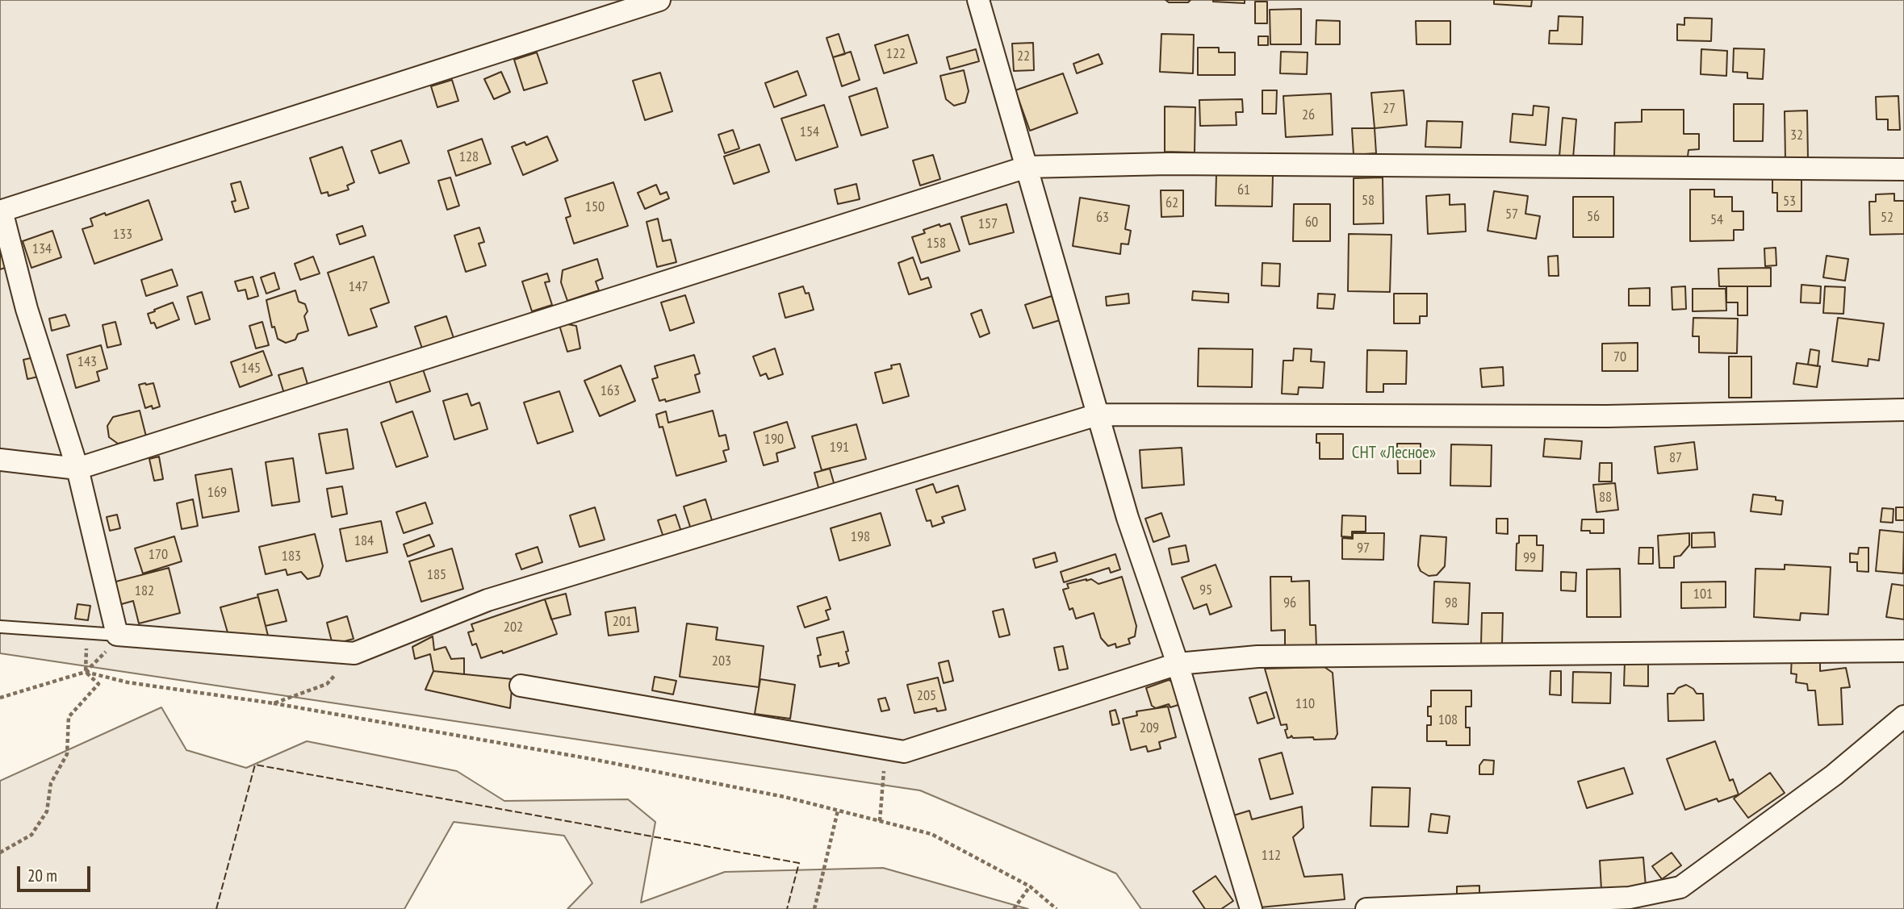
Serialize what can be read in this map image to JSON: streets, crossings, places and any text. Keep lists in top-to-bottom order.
{
  "parks": ["СНТ «Лесное»"],
  "house_numbers": [
    "122",
    "22",
    "27",
    "26",
    "154",
    "32",
    "128",
    "61",
    "58",
    "53",
    "62",
    "150",
    "57",
    "56",
    "63",
    "52",
    "54",
    "60",
    "157",
    "133",
    "158",
    "134",
    "147",
    "70",
    "143",
    "145",
    "163",
    "190",
    "191",
    "87",
    "169",
    "88",
    "198",
    "184",
    "97",
    "170",
    "183",
    "99",
    "185",
    "95",
    "182",
    "101",
    "96",
    "98",
    "201",
    "202",
    "203",
    "205",
    "110",
    "108",
    "209",
    "112"
  ],
  "scale_bar": "20 m"
}
